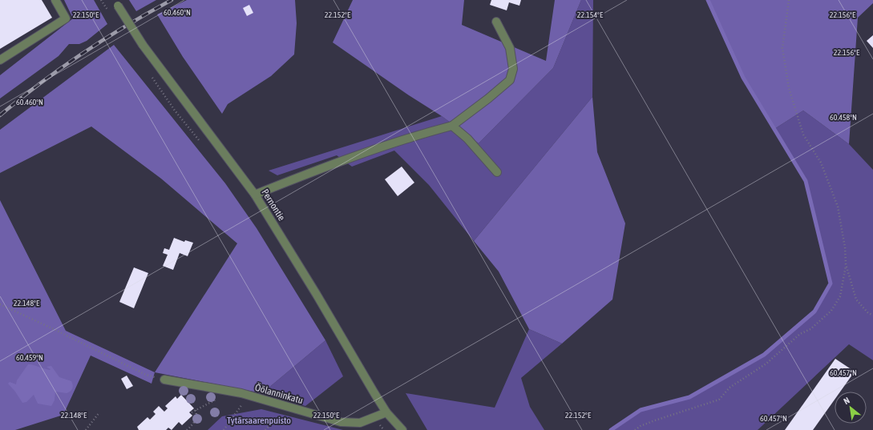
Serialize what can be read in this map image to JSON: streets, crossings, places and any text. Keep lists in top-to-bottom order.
{
  "streets": {
    "street": ["Pernontie", "Öölanninkatu"]
  },
  "crossings": [
    ["Pernontie", "Öölanninkatu"]
  ],
  "parks": ["Tytärsaarenpuisto"],
  "north": "top left",
  "coordinates": [
    "60.460°N",
    "22.150°E",
    "22.152°E",
    "22.154°E",
    "22.156°E",
    "60.458°N",
    "22.148°E",
    "60.459°N",
    "60.457°N"
  ]
}
